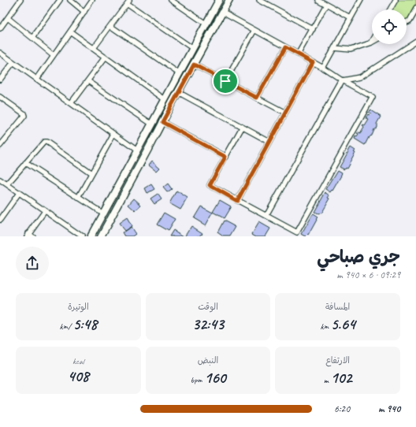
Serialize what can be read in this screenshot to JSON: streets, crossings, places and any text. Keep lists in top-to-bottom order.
{
  "page": {
    "heading": ["جري صباحي", "09:29 · 6 × 940 m"],
    "stats": [
      ["المسافة", "5.64 km"],
      ["الوقت", "32:43"],
      ["الوتيرة", "5:48 /km"],
      ["الارتفاع", "102 m"],
      ["النبض", "160 bpm"],
      ["kcal", "408"]
    ],
    "list": [
      {
        "name": "940 m",
        "note": "6:20"
      }
    ]
  }
}
